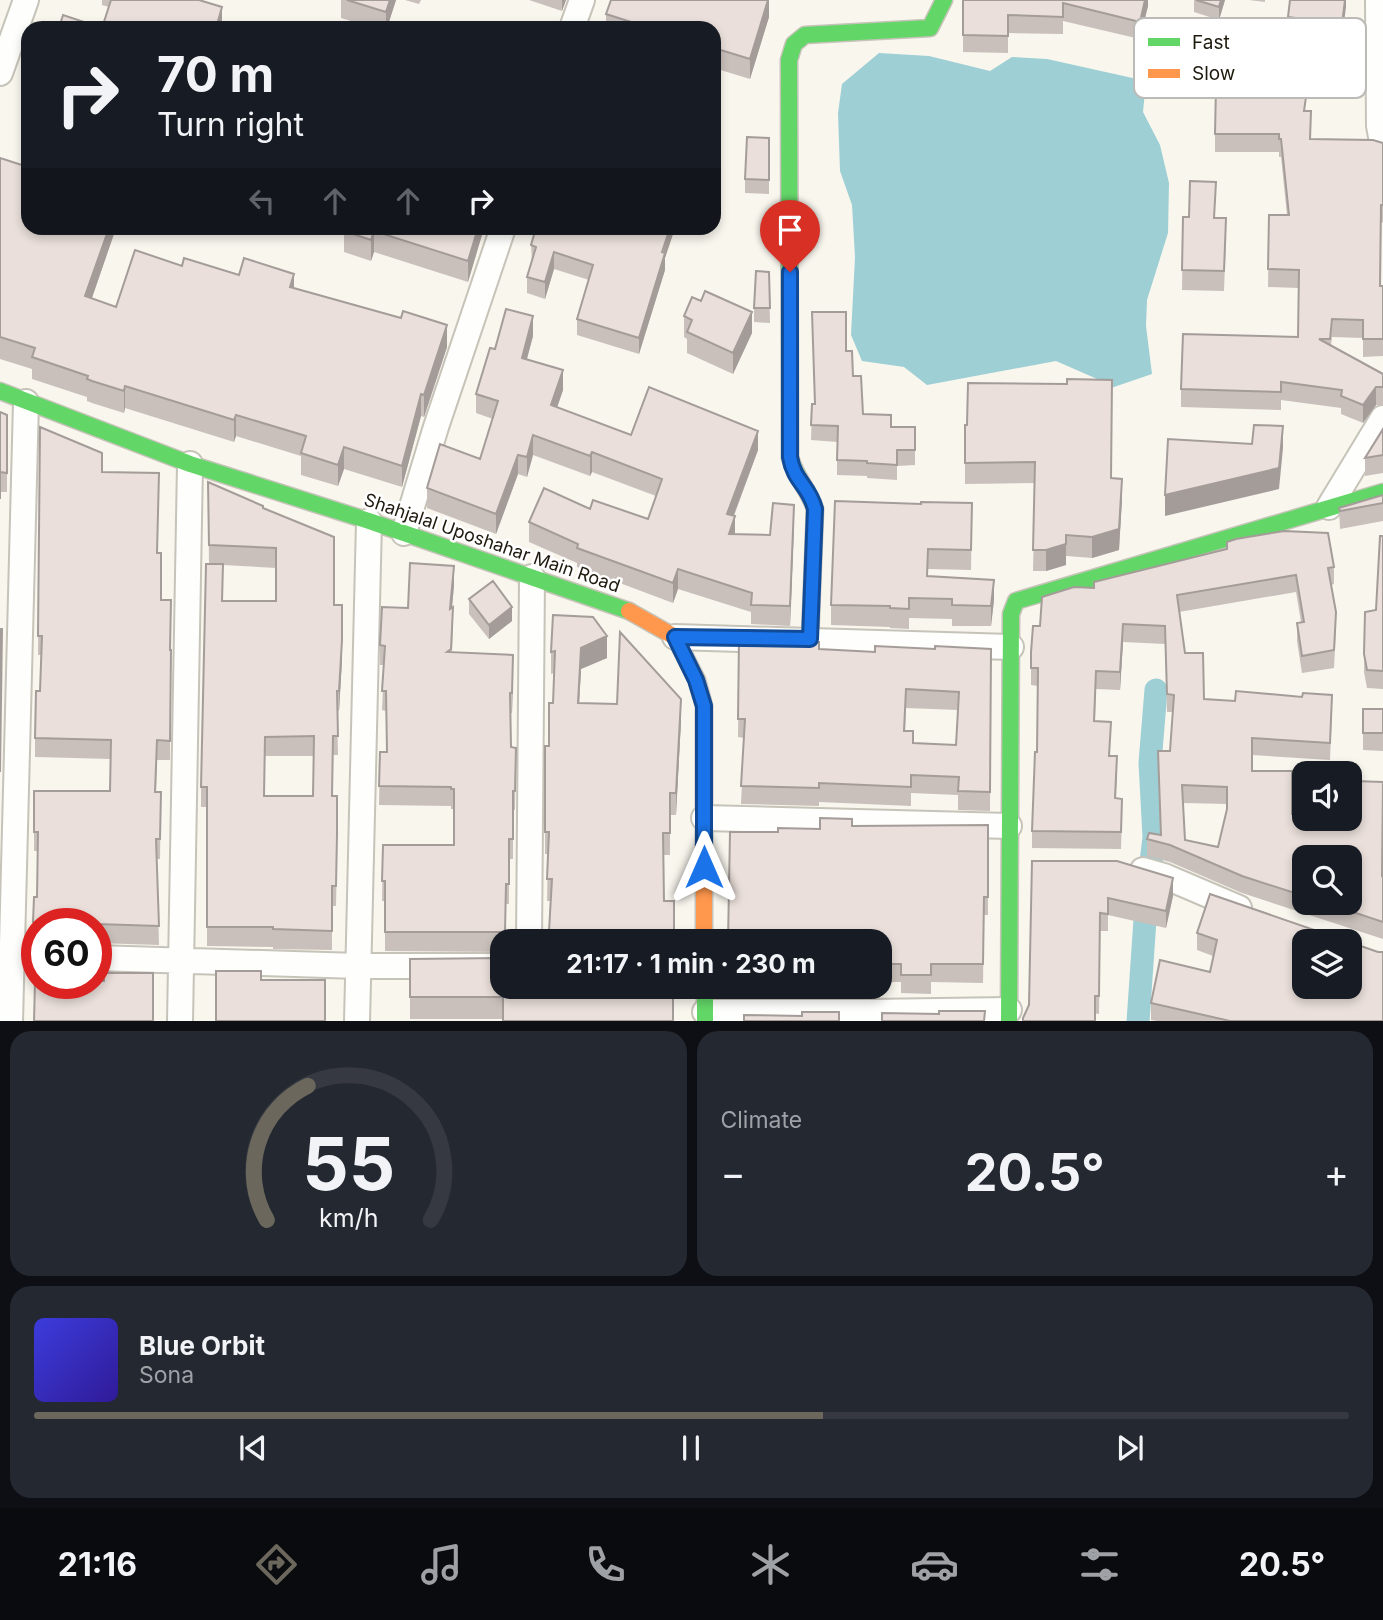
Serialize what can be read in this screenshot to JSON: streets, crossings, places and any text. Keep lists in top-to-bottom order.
{
  "streets": {
    "street": ["Shahjalal Uposhahar Main Road"]
  },
  "legend": ["Fast", "Slow"],
  "page": {
    "turn": ["70 m", "Turn right"],
    "limit": "60",
    "trip": "21:17 · 1 min · 230 m",
    "tile": "Climate",
    "heat": ["−", "20.5°", "+"],
    "song": ["Blue Orbit", "Sona"],
    "tabs": ["21:16", "20.5°"],
    "gauge": ["55", "km/h"]
  }
}
